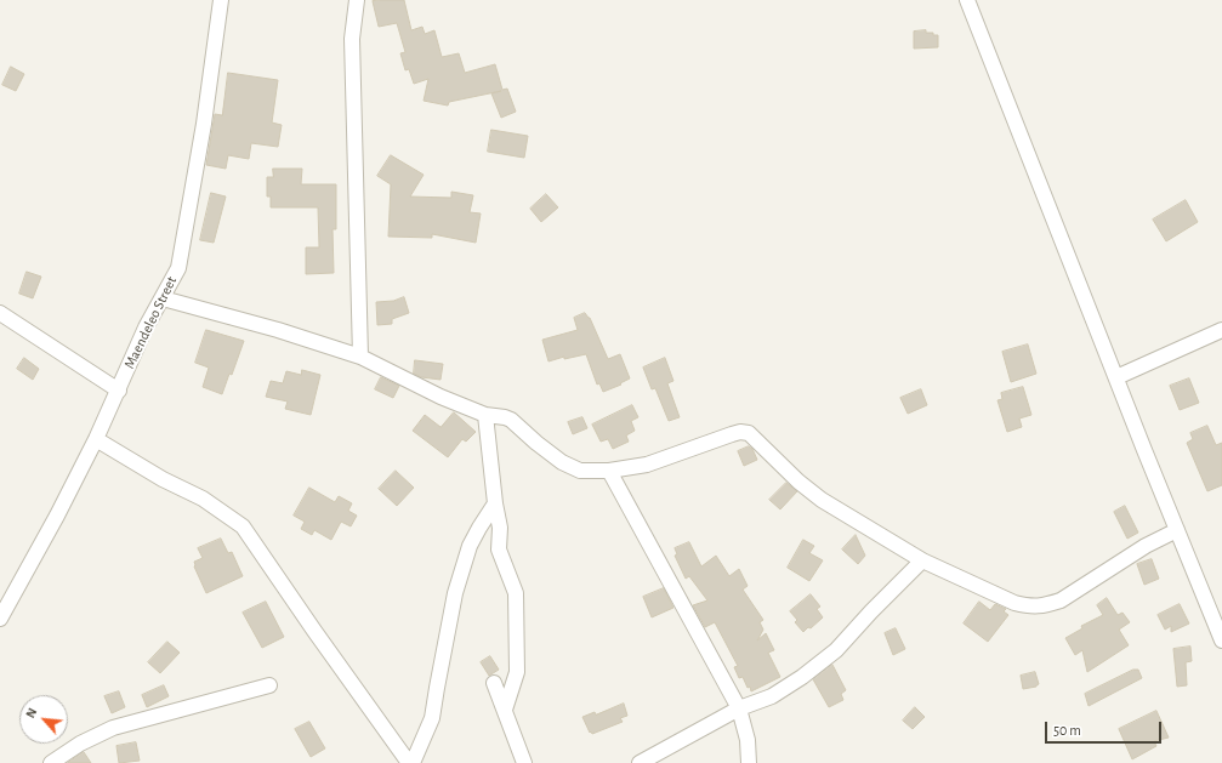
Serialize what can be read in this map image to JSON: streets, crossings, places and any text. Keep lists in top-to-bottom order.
{
  "streets": {
    "street": ["Maendeleo Street"]
  },
  "scale_bar": "50 m",
  "north": "top left"
}
